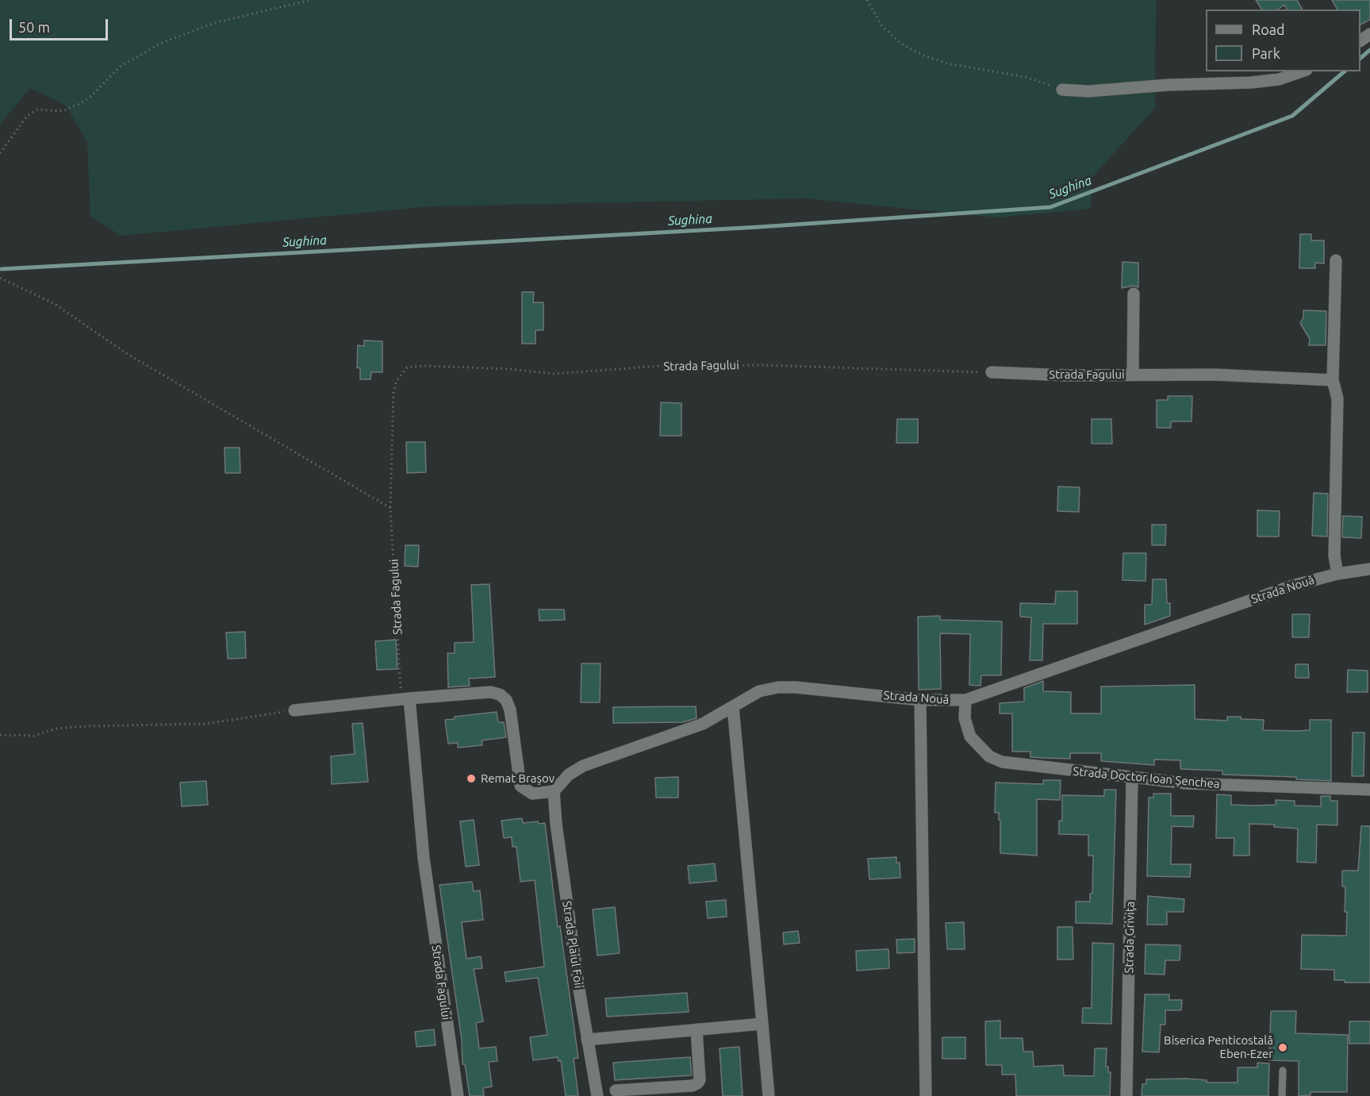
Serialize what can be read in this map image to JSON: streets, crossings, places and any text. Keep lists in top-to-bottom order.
{
  "streets": {
    "street": [
      "Strada Fagului",
      "Strada Nouă",
      "Strada Doctor Ioan Șenchea",
      "Strada Grivița",
      "Strada Plaiul Foii"
    ]
  },
  "crossings": [
    ["Strada Nouă", "Strada Doctor Ioan Șenchea"],
    ["Strada Nouă", "Strada Plaiul Foii"],
    ["Strada Doctor Ioan Șenchea", "Strada Grivița"]
  ],
  "water": ["Sughina"],
  "places": ["Remat Brașov", "Biserica Penticostală Eben-Ezer"],
  "legend": ["Road", "Park"],
  "scale_bar": "50 m"
}
